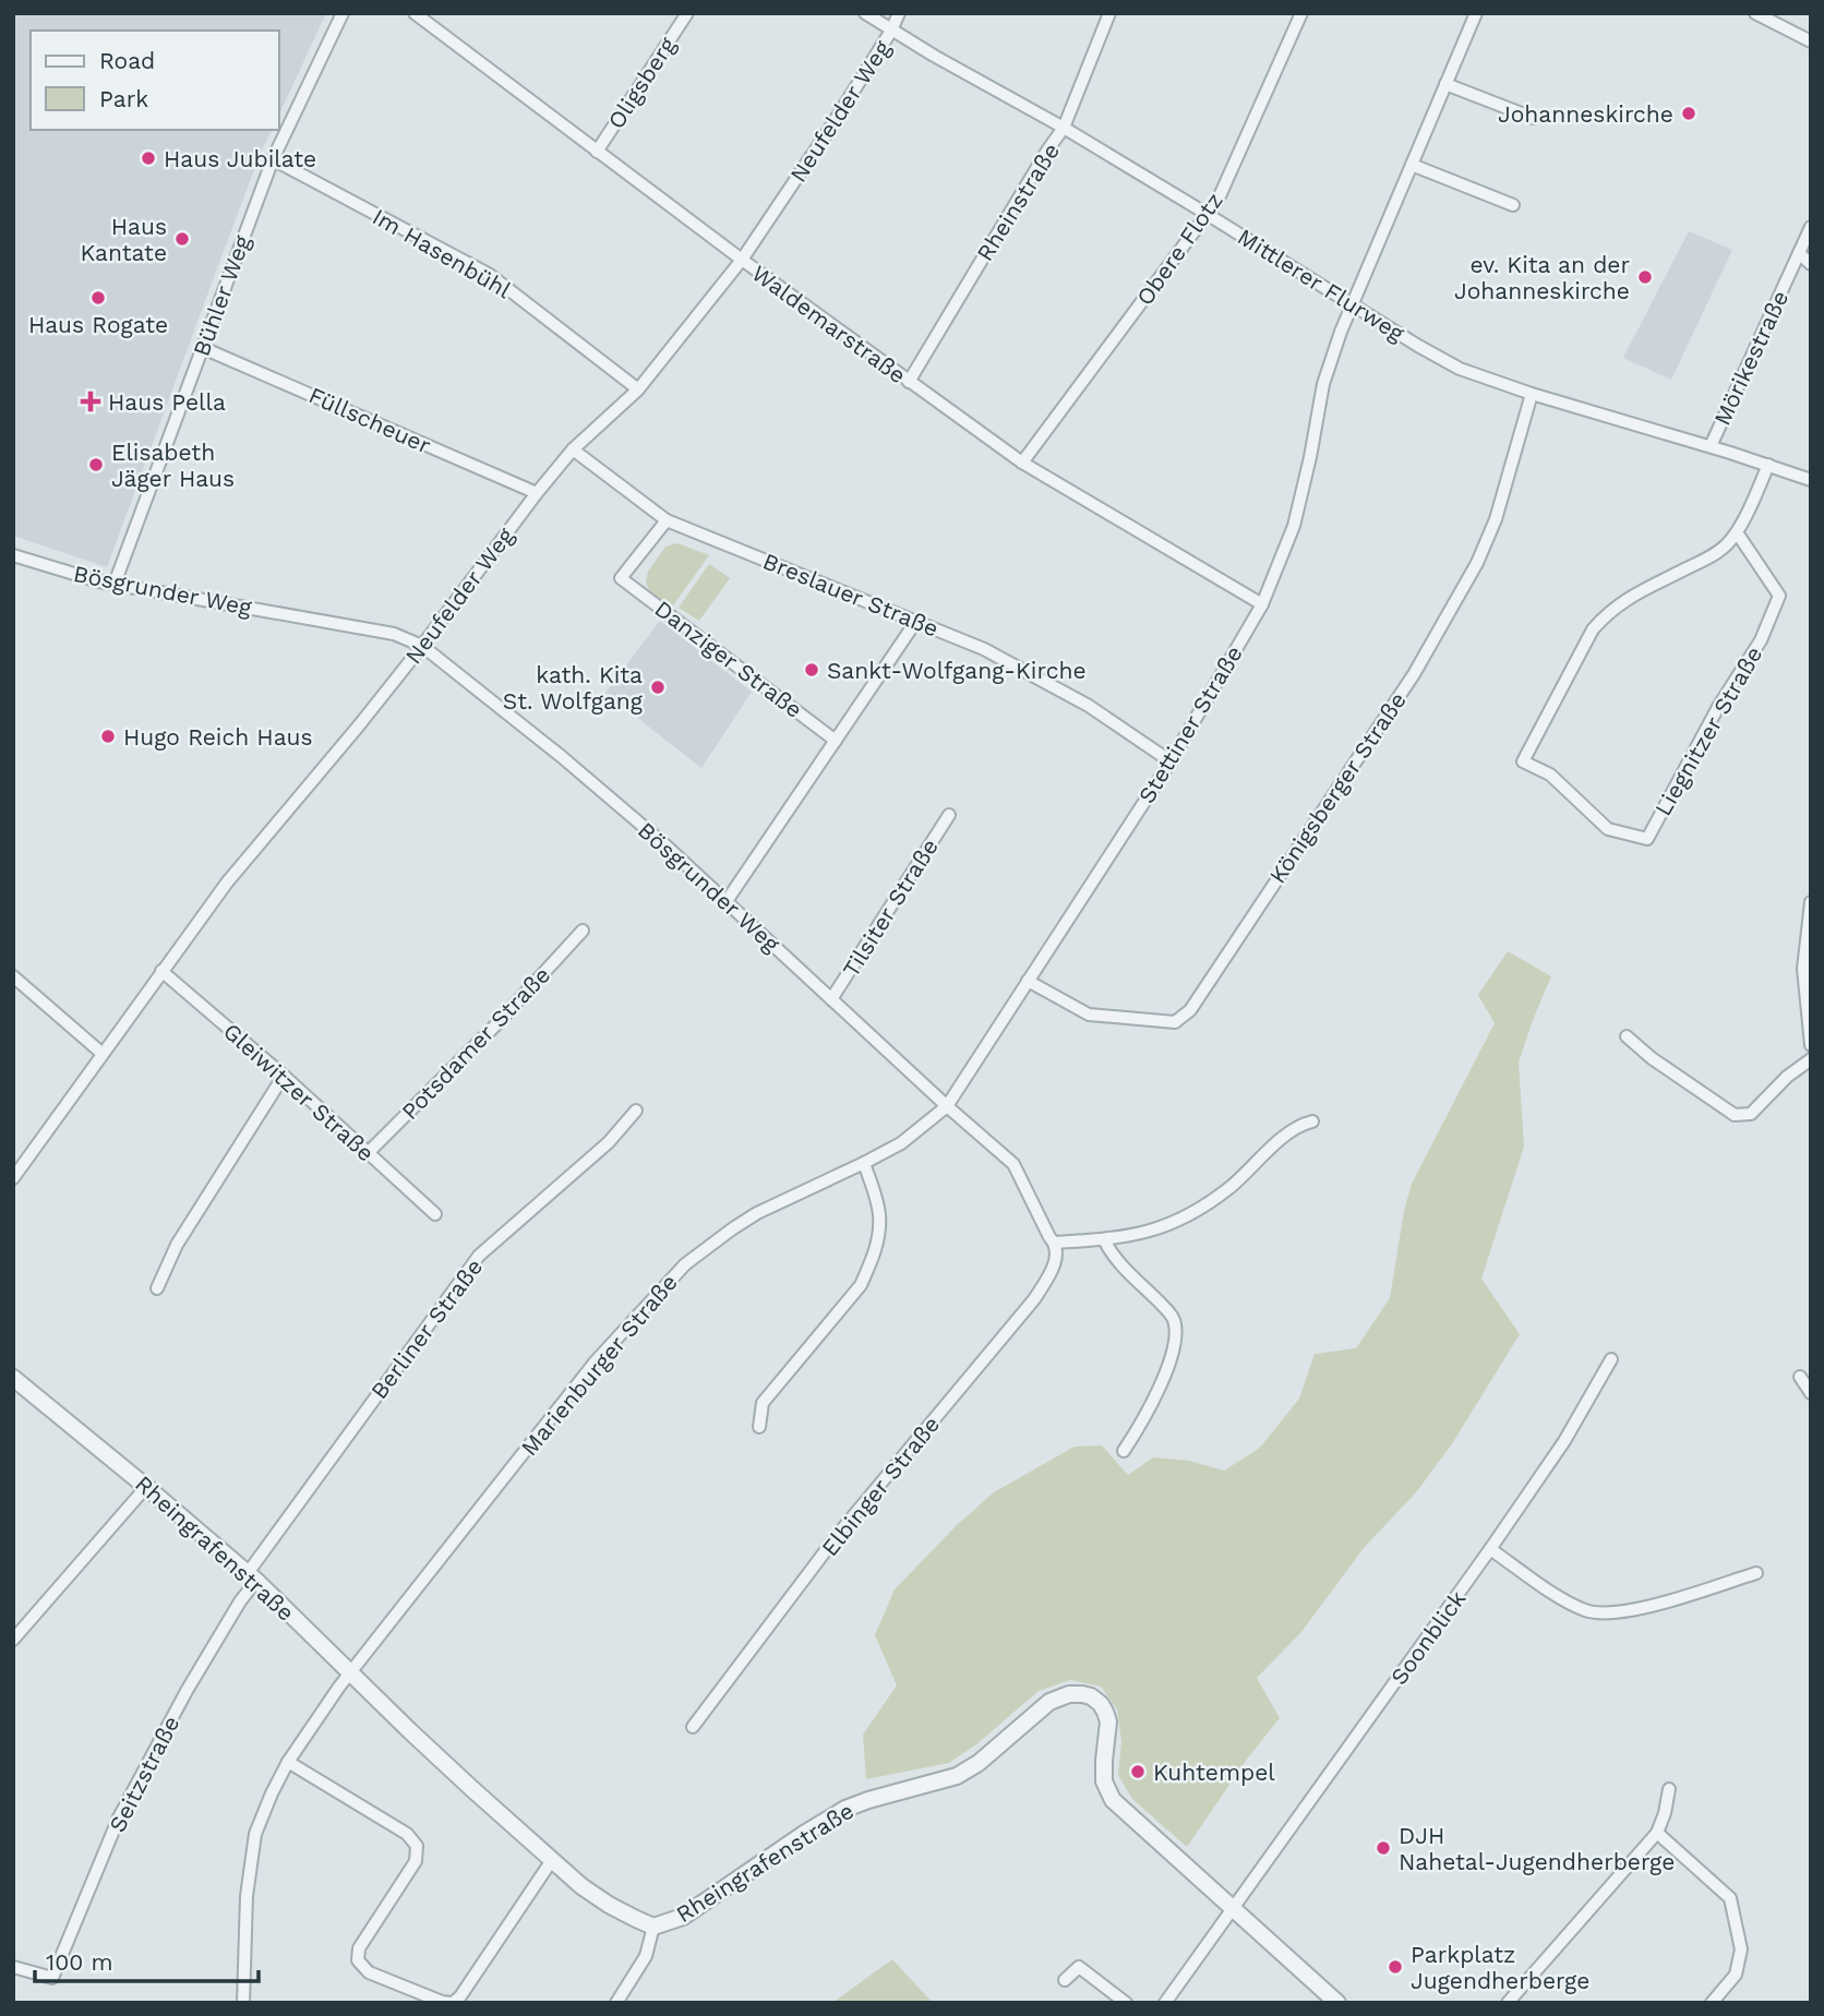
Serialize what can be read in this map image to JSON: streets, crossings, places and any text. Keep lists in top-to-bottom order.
{
  "streets": {
    "street": [
      "Oligsberg",
      "Neufelder Weg",
      "Rheinstraße",
      "Obere Flotz",
      "Im Hasenbühl",
      "Mittlerer Flurweg",
      "Bühler Weg",
      "Waldemarstraße",
      "Mörikestraße",
      "Füllscheuer",
      "Bösgrunder Weg",
      "Breslauer Straße",
      "Danziger Straße",
      "Stettiner Straße",
      "Liegnitzer Straße",
      "Königsberger Straße",
      "Tilsiter Straße",
      "Potsdamer Straße",
      "Gleiwitzer Straße",
      "Berliner Straße",
      "Marienburger Straße",
      "Elbinger Straße",
      "Rheingrafenstraße",
      "Soonblick",
      "Seitzstraße"
    ]
  },
  "crossings": [
    ["Oligsberg", "Waldemarstraße"],
    ["Neufelder Weg", "Im Hasenbühl"],
    ["Neufelder Weg", "Mittlerer Flurweg"],
    ["Neufelder Weg", "Waldemarstraße"],
    ["Neufelder Weg", "Füllscheuer"],
    ["Neufelder Weg", "Bösgrunder Weg"],
    ["Neufelder Weg", "Breslauer Straße"],
    ["Neufelder Weg", "Gleiwitzer Straße"],
    ["Rheinstraße", "Mittlerer Flurweg"],
    ["Rheinstraße", "Waldemarstraße"],
    ["Obere Flotz", "Mittlerer Flurweg"],
    ["Obere Flotz", "Waldemarstraße"],
    ["Im Hasenbühl", "Bühler Weg"],
    ["Mittlerer Flurweg", "Mörikestraße"],
    ["Mittlerer Flurweg", "Stettiner Straße"],
    ["Mittlerer Flurweg", "Königsberger Straße"],
    ["Bühler Weg", "Füllscheuer"],
    ["Bühler Weg", "Bösgrunder Weg"],
    ["Waldemarstraße", "Stettiner Straße"],
    ["Bösgrunder Weg", "Stettiner Straße"],
    ["Bösgrunder Weg", "Tilsiter Straße"],
    ["Bösgrunder Weg", "Marienburger Straße"],
    ["Bösgrunder Weg", "Elbinger Straße"],
    ["Breslauer Straße", "Danziger Straße"],
    ["Breslauer Straße", "Stettiner Straße"],
    ["Stettiner Straße", "Königsberger Straße"],
    ["Stettiner Straße", "Marienburger Straße"],
    ["Potsdamer Straße", "Gleiwitzer Straße"],
    ["Berliner Straße", "Rheingrafenstraße"],
    ["Berliner Straße", "Seitzstraße"],
    ["Marienburger Straße", "Rheingrafenstraße"],
    ["Rheingrafenstraße", "Soonblick"],
    ["Rheingrafenstraße", "Seitzstraße"]
  ],
  "places": {
    "other": [
      "Johanneskirche",
      "Haus Jubilate",
      "Haus Kantate",
      "ev. Kita an der Johanneskirche",
      "Haus Rogate",
      "Elisabeth Jäger Haus",
      "Sankt-Wolfgang-Kirche",
      "kath. Kita St. Wolfgang",
      "Hugo Reich Haus",
      "Kuhtempel",
      "DJH Nahetal-Jugendherberge",
      "Parkplatz Jugendherberge"
    ],
    "health": ["Haus Pella"]
  },
  "legend": ["Road", "Park"],
  "scale_bar": "100 m"
}
